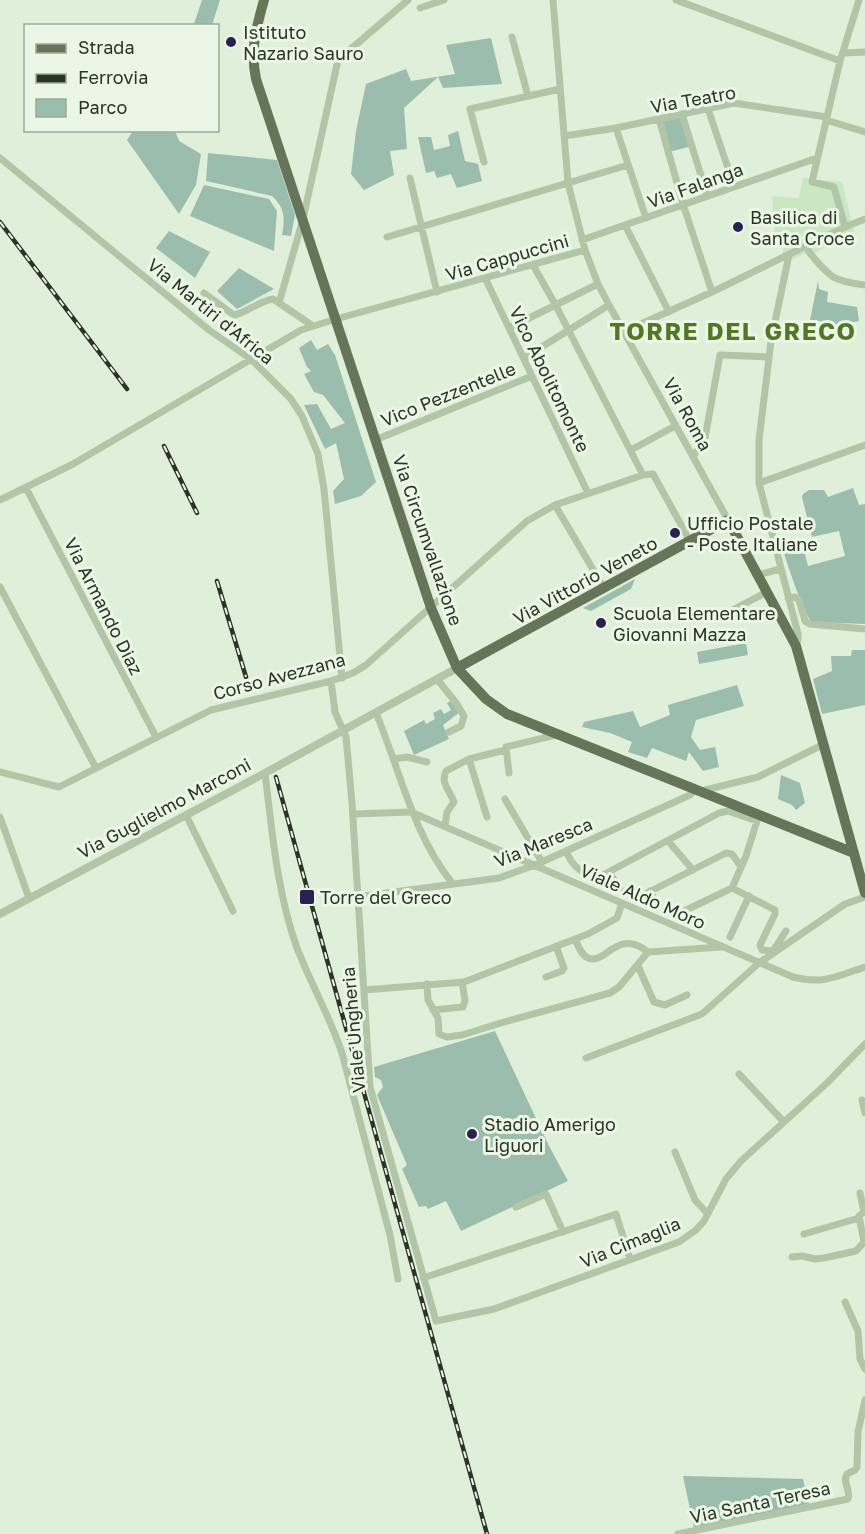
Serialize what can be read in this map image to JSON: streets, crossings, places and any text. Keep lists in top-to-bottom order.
{
  "streets": {
    "main road": ["Via Roma", "Via Circumvallazione", "Via Vittorio Veneto"],
    "street": [
      "Via Teatro",
      "Via Falanga",
      "Via Cappuccini",
      "Via Martiri d'Africa",
      "Vico Abolitomonte",
      "Vico Pezzentelle",
      "Via Armando Diaz",
      "Corso Avezzana",
      "Via Guglielmo Marconi",
      "Via Maresca",
      "Viale Aldo Moro",
      "Viale Ungheria",
      "Via Cimaglia",
      "Via Santa Teresa"
    ]
  },
  "crossings": [
    ["Via Teatro", "Via Roma"],
    ["Via Falanga", "Via Roma"],
    ["Via Cappuccini", "Via Martiri d'Africa"],
    ["Via Cappuccini", "Vico Abolitomonte"],
    ["Via Cappuccini", "Via Roma"],
    ["Via Cappuccini", "Via Circumvallazione"],
    ["Via Cappuccini", "Via Armando Diaz"],
    ["Via Martiri d'Africa", "Corso Avezzana"],
    ["Vico Abolitomonte", "Vico Pezzentelle"],
    ["Vico Abolitomonte", "Corso Avezzana"],
    ["Vico Pezzentelle", "Via Circumvallazione"],
    ["Via Roma", "Via Circumvallazione"],
    ["Via Roma", "Via Vittorio Veneto"],
    ["Via Roma", "Via Maresca"],
    ["Via Circumvallazione", "Via Vittorio Veneto"],
    ["Via Circumvallazione", "Corso Avezzana"],
    ["Via Circumvallazione", "Via Guglielmo Marconi"],
    ["Via Circumvallazione", "Via Maresca"],
    ["Via Vittorio Veneto", "Via Guglielmo Marconi"],
    ["Via Armando Diaz", "Corso Avezzana"],
    ["Via Guglielmo Marconi", "Viale Ungheria"],
    ["Via Maresca", "Viale Aldo Moro"],
    ["Via Maresca", "Viale Ungheria"],
    ["Viale Ungheria", "Via Cimaglia"]
  ],
  "districts": ["TORRE DEL GRECO"],
  "places": {
    "other": [
      "Istituto Nazario Sauro",
      "Basilica di Santa Croce",
      "Ufficio Postale - Poste Italiane",
      "Scuola Elementare Giovanni Mazza",
      "Stadio Amerigo Liguori"
    ],
    "transit": ["Torre del Greco"]
  },
  "legend": ["Strada", "Ferrovia", "Parco"]
}
